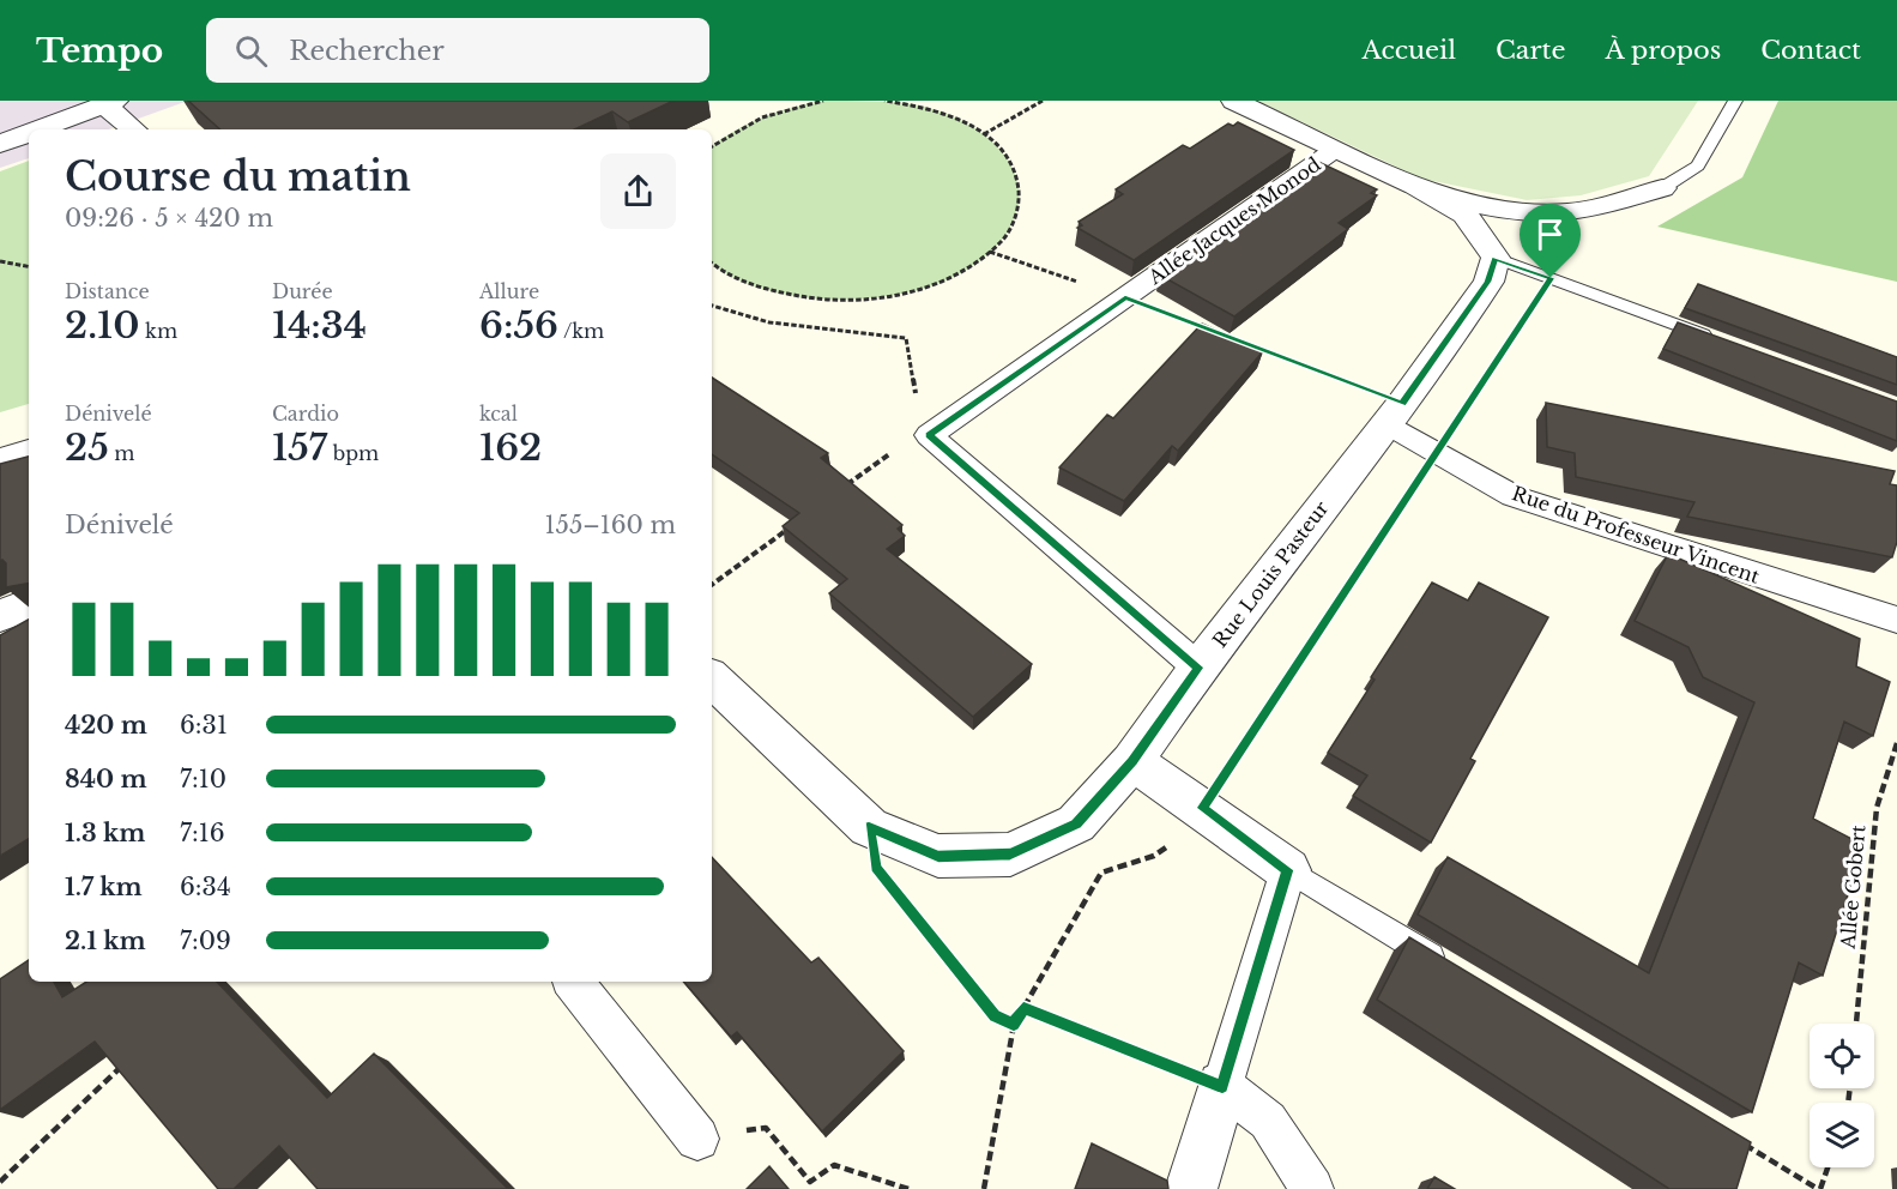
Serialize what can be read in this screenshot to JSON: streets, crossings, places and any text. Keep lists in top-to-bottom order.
{
  "streets": {
    "street": ["Allée Jacques Monod", "Rue du Professeur Vincent", "Rue Louis Pasteur"],
    "path": ["Allée Gobert"]
  },
  "crossings": [
    ["Rue du Professeur Vincent", "Rue Louis Pasteur"]
  ],
  "page": {
    "header": "Tempo",
    "search": "Rechercher",
    "nav": [
      "Accueil",
      "Carte",
      "À propos",
      "Contact"
    ],
    "heading": ["Course du matin", "09:26 · 5 × 420 m"],
    "stats": [
      ["Distance", "2.10 km"],
      ["Durée", "14:34"],
      ["Allure", "6:56 /km"],
      ["Dénivelé", "25 m"],
      ["Cardio", "157 bpm"],
      ["kcal", "162"]
    ],
    "chart": ["Dénivelé", "155–160 m"],
    "list": [
      {
        "name": "420 m",
        "note": "6:31"
      },
      {
        "name": "840 m",
        "note": "7:10"
      },
      {
        "name": "1.3 km",
        "note": "7:16"
      },
      {
        "name": "1.7 km",
        "note": "6:34"
      },
      {
        "name": "2.1 km",
        "note": "7:09"
      }
    ]
  }
}
